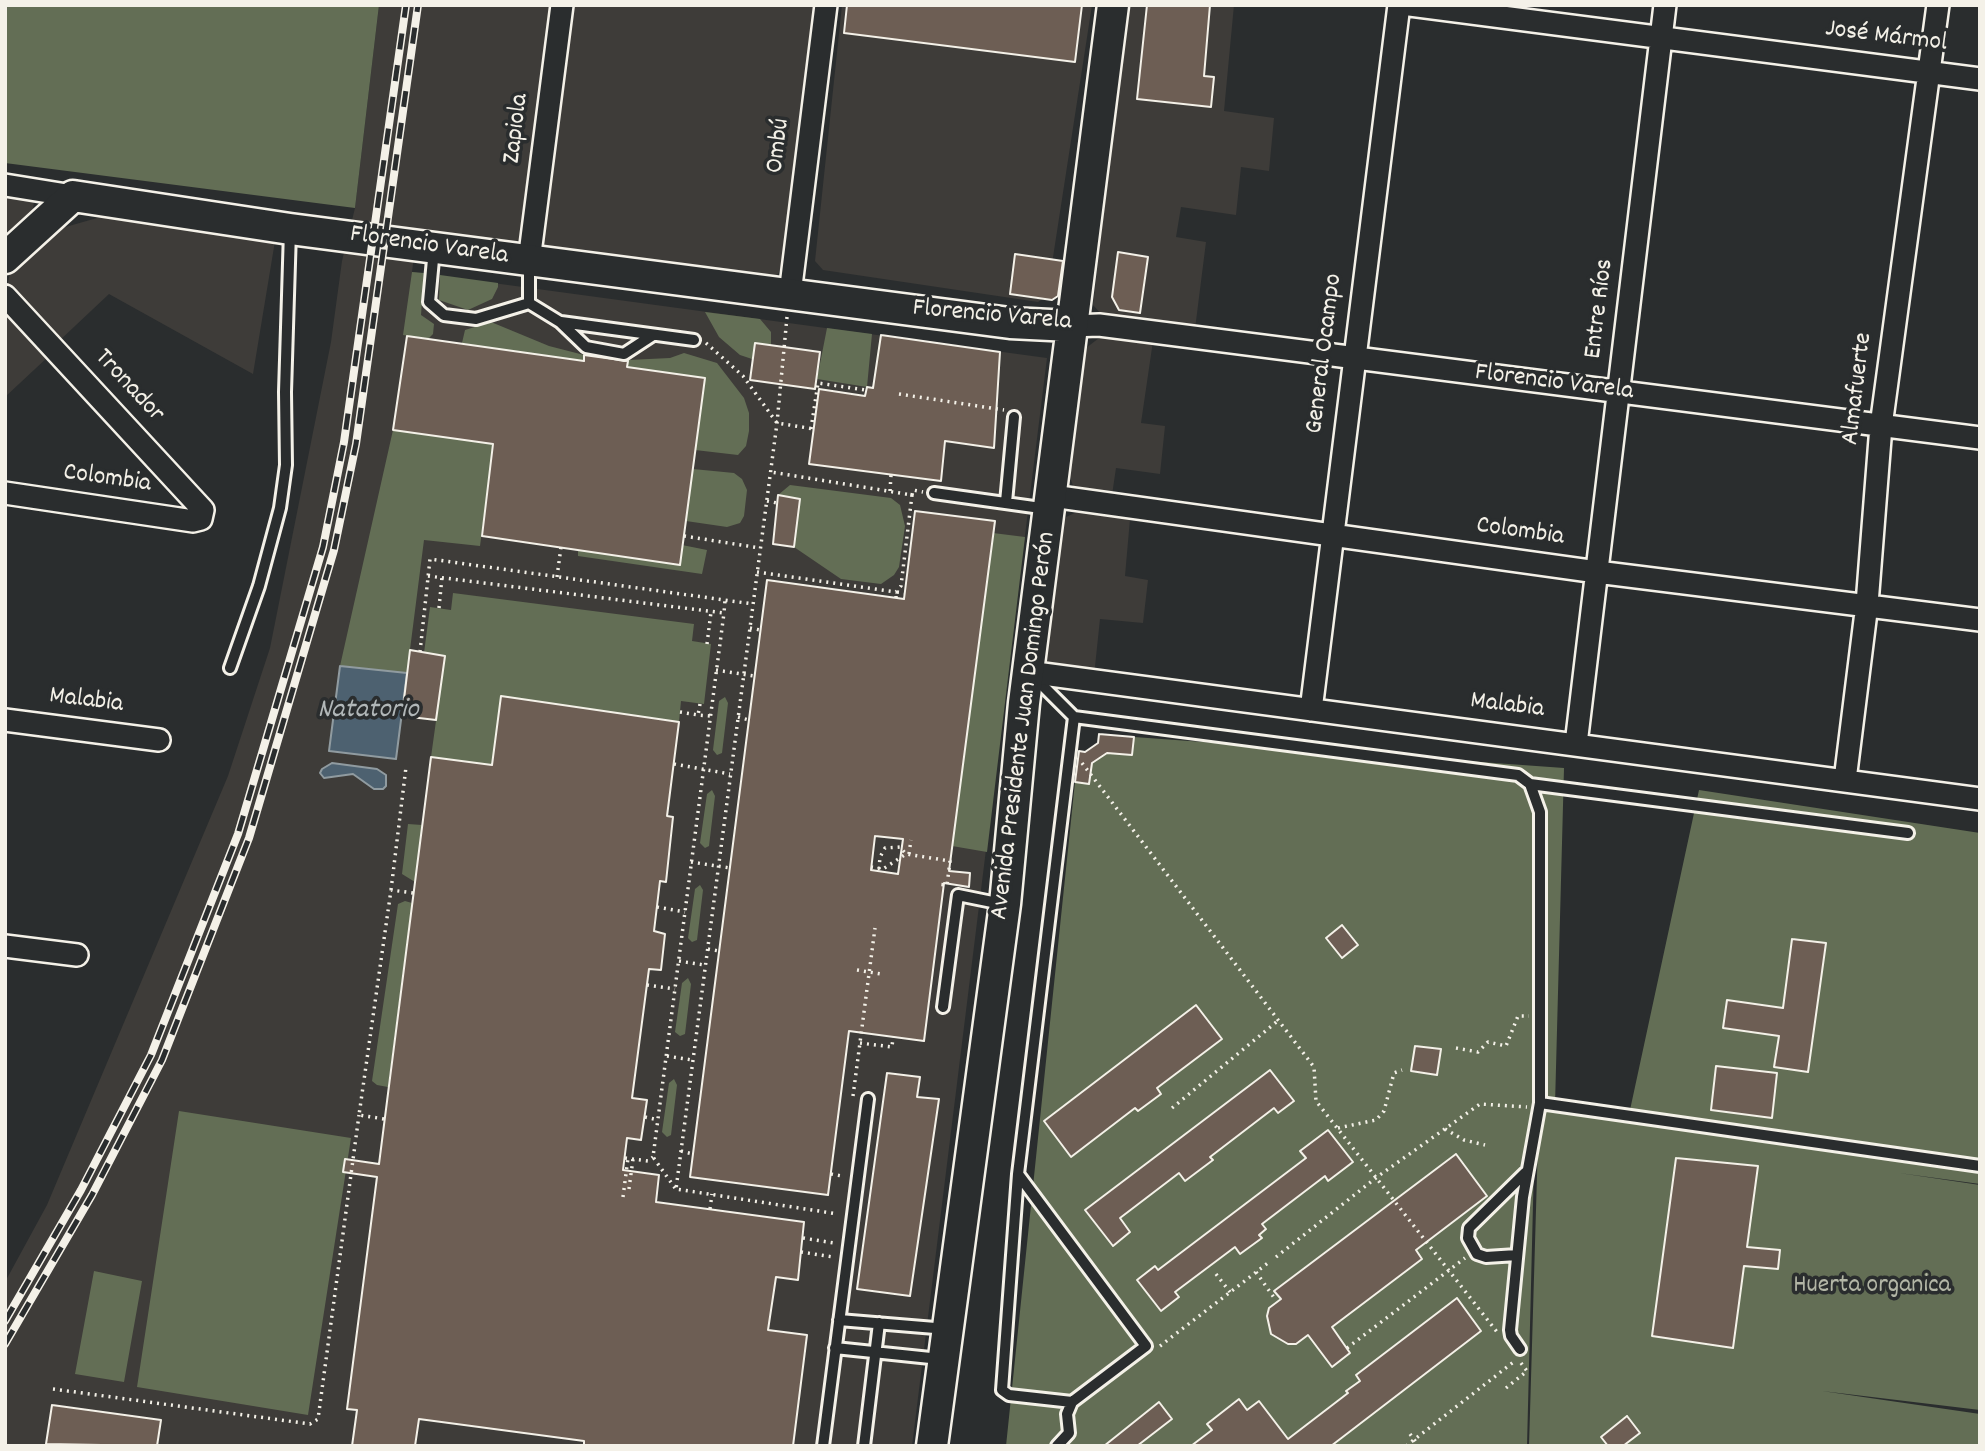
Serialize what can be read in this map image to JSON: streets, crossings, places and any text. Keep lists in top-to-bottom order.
{
  "streets": {
    "main road": ["Florencio Varela", "Avenida Presidente Juan Domingo Perón"],
    "street": [
      "José Mármol",
      "Zapiola",
      "Ombú",
      "Entre Ríos",
      "General Ocampo",
      "Tronador",
      "Almafuerte",
      "Colombia",
      "Malabia"
    ]
  },
  "crossings": [
    ["José Mármol", "Entre Ríos"],
    ["José Mármol", "Almafuerte"],
    ["Zapiola", "Florencio Varela"],
    ["Ombú", "Florencio Varela"],
    ["Florencio Varela", "Entre Ríos"],
    ["Florencio Varela", "General Ocampo"],
    ["Florencio Varela", "Almafuerte"],
    ["Florencio Varela", "Avenida Presidente Juan Domingo Perón"],
    ["Entre Ríos", "Colombia"],
    ["Entre Ríos", "Malabia"],
    ["General Ocampo", "Colombia"],
    ["General Ocampo", "Malabia"],
    ["Tronador", "Colombia"],
    ["Almafuerte", "Colombia"],
    ["Almafuerte", "Malabia"],
    ["Colombia", "Avenida Presidente Juan Domingo Perón"],
    ["Malabia", "Avenida Presidente Juan Domingo Perón"]
  ],
  "water": ["Natatorio"],
  "parks": ["Huerta organica"]
}
